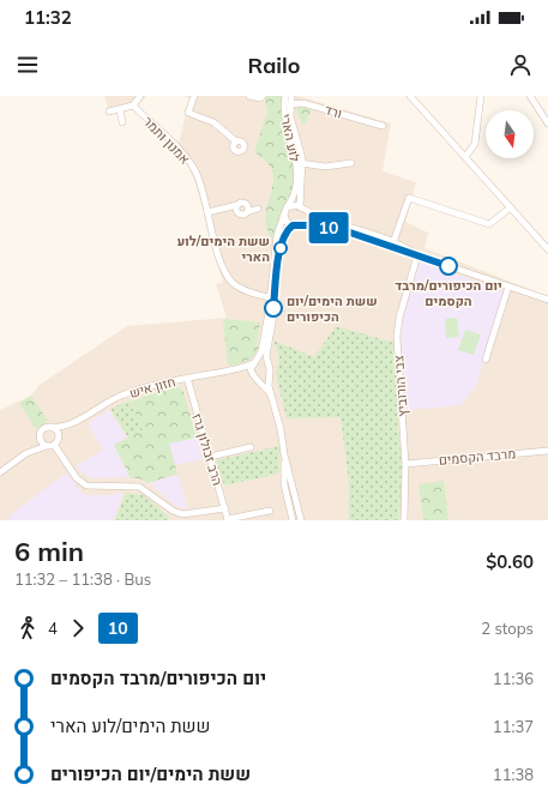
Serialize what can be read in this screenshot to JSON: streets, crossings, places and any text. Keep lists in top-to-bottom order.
{
  "streets": {
    "street": [
      "ורד",
      "לוע הארי",
      "אמנון ותמר",
      "צבי הורוביץ",
      "חזון איש",
      "הרב זבולון גרז",
      "מרבד הקסמים"
    ]
  },
  "crossings": [
    ["ורד", "לוע הארי"],
    ["לוע הארי", "אמנון ותמר"],
    ["צבי הורוביץ", "מרבד הקסמים"],
    ["חזון איש", "הרב זבולון גרז"]
  ],
  "places": ["ששת הימים/לוע הארי", "יום הכיפורים/מרבד הקסמים", "ששת הימים/יום הכיפורים"],
  "lines": ["bus line 10"],
  "north": "bottom",
  "page": {
    "status": "11:32",
    "header": "Railo",
    "on_map": "10",
    "heading": ["6 min", "11:32 – 11:38 · Bus", "$0.60"],
    "legs": ["4", "10", "2 stops"],
    "list": [
      {
        "name": "יום הכיפורים/מרבד הקסמים",
        "value": "11:36"
      },
      {
        "name": "ששת הימים/לוע הארי",
        "value": "11:37"
      },
      {
        "name": "ששת הימים/יום הכיפורים",
        "value": "11:38"
      }
    ]
  }
}
